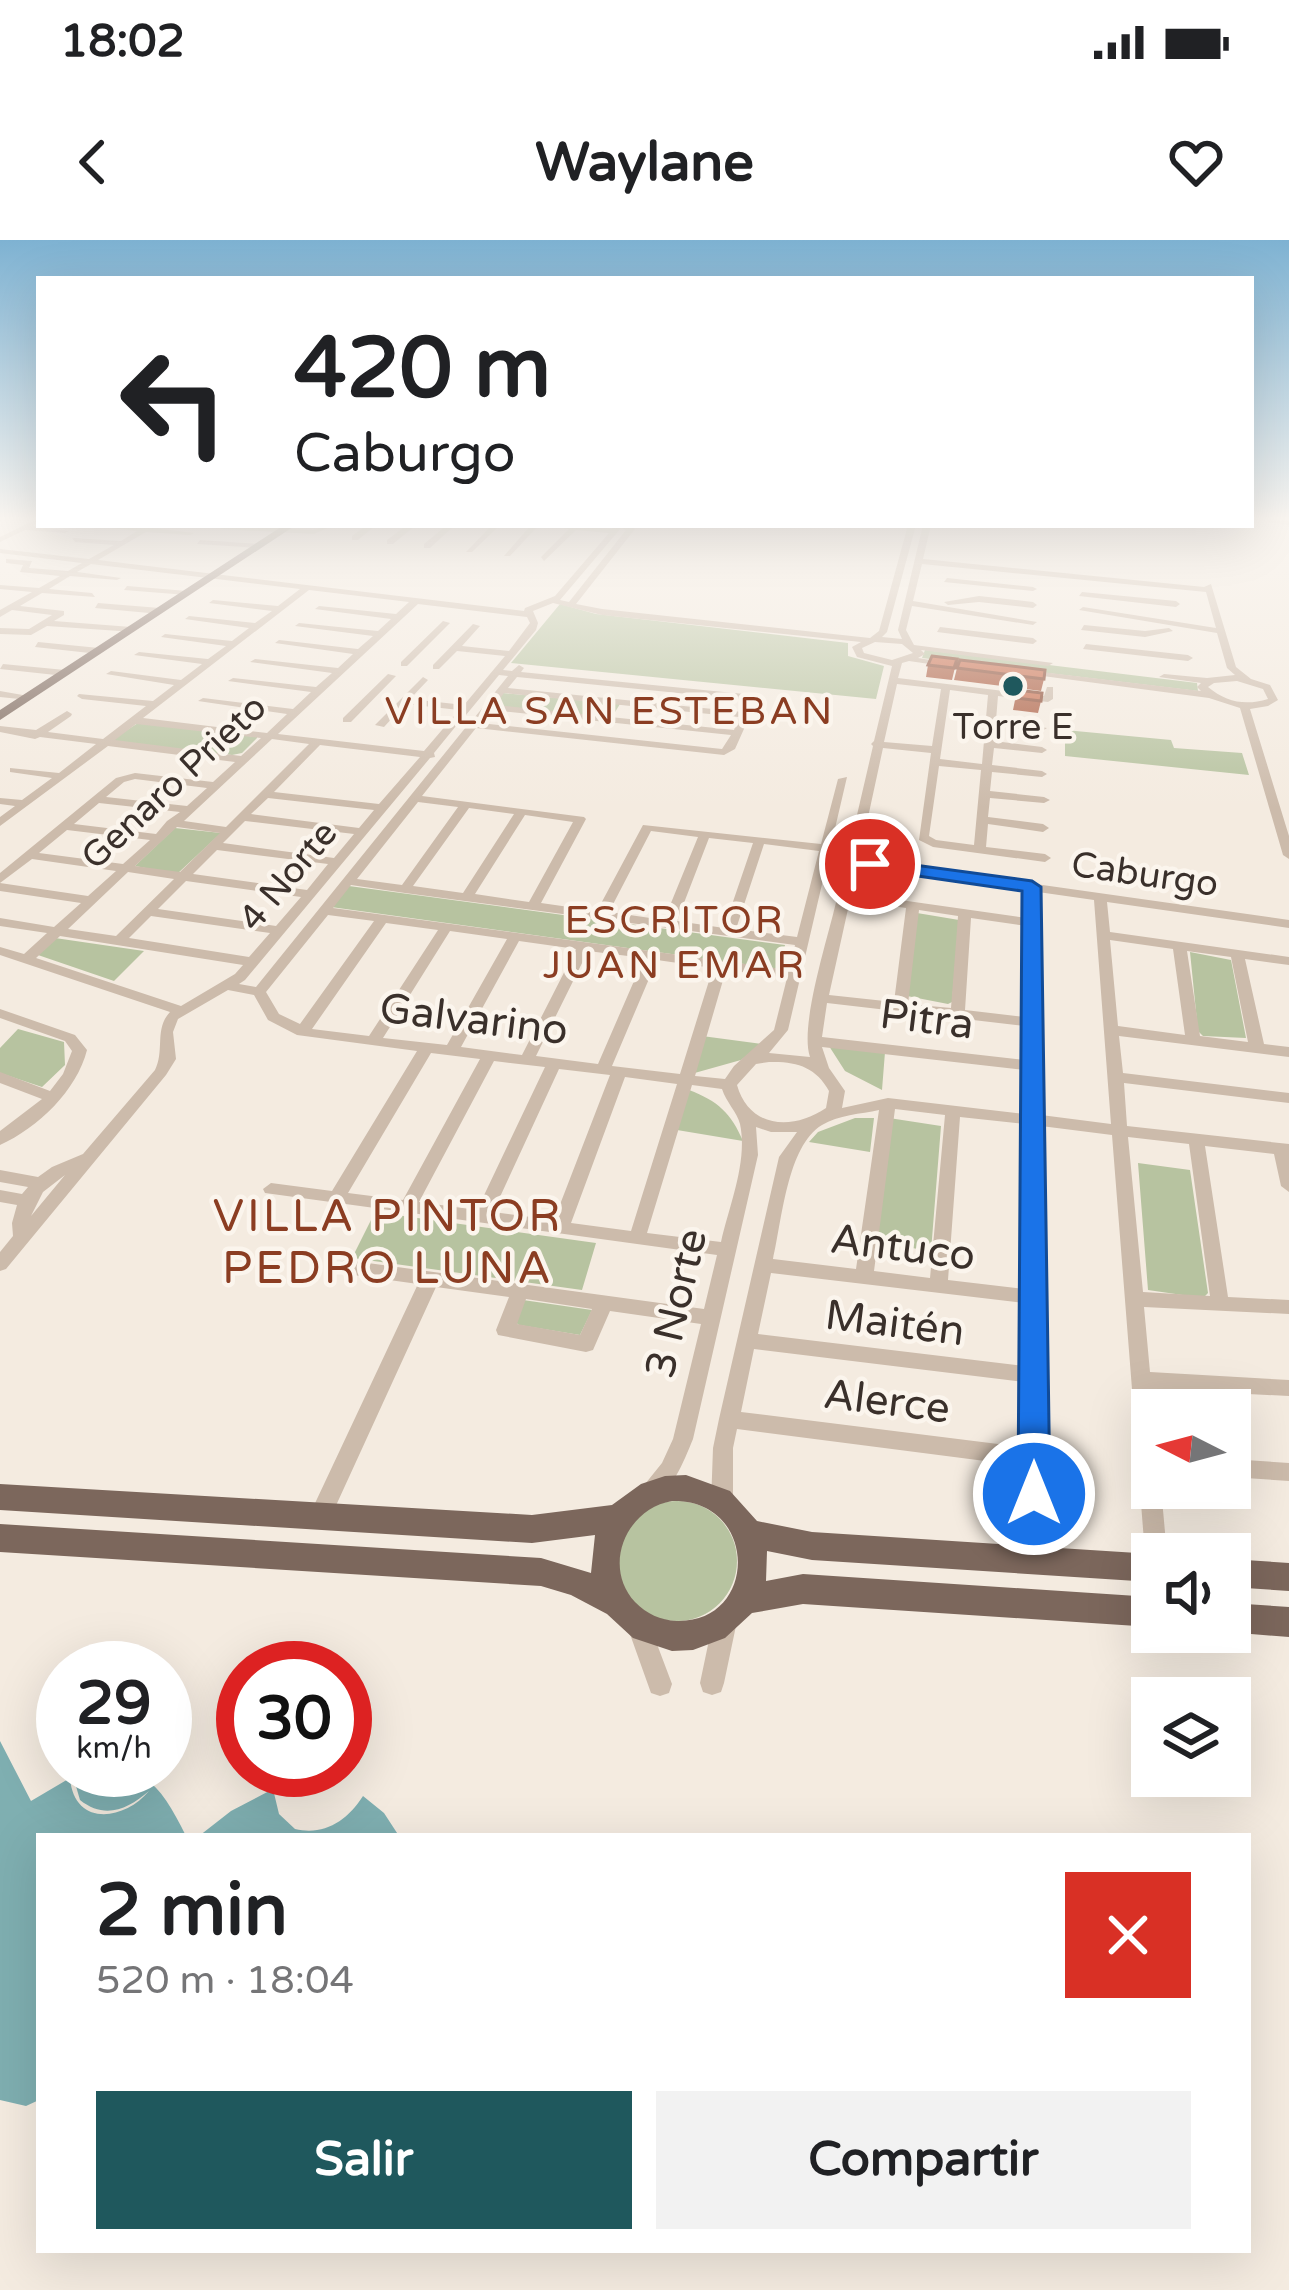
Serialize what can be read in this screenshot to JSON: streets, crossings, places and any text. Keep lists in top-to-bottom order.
{
  "streets": {
    "street": [
      "Genaro Prieto",
      "Caburgo",
      "4 Norte",
      "Galvarino",
      "Pitra",
      "Antuco",
      "3 Norte",
      "Maitén",
      "Alerce"
    ]
  },
  "crossings": [
    ["Galvarino", "3 Norte"],
    ["Antuco", "3 Norte"],
    ["3 Norte", "Maitén"],
    ["3 Norte", "Alerce"]
  ],
  "districts": ["VILLA SAN ESTEBAN", "ESCRITOR JUAN EMAR", "VILLA PINTOR PEDRO LUNA"],
  "places": ["Torre E"],
  "north": "left",
  "page": {
    "status": "18:02",
    "header": "Waylane",
    "turn": ["420 m", "Caburgo"],
    "speed": "29 km/h",
    "limit": "30",
    "heading": ["2 min", "520 m · 18:04"],
    "buttons": ["Salir", "Compartir"]
  }
}
